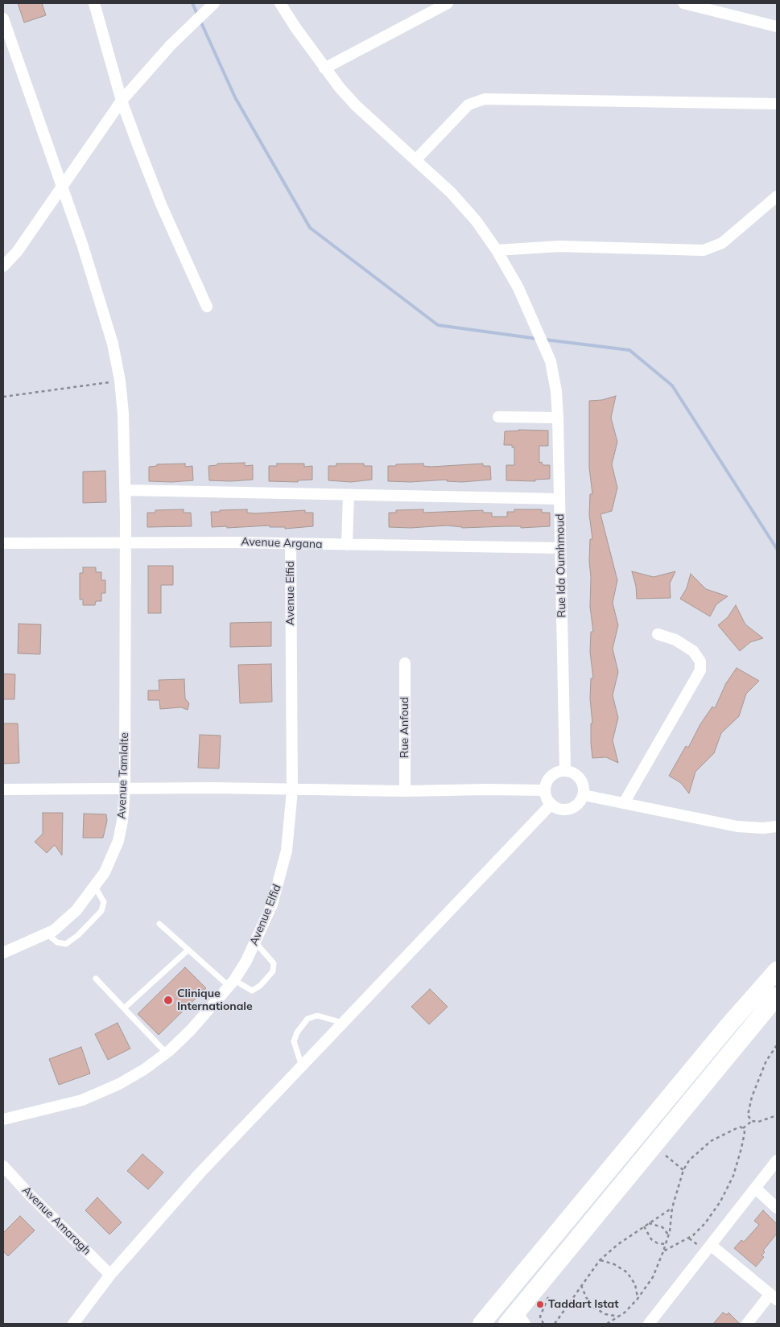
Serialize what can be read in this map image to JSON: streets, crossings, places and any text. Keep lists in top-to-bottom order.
{
  "streets": {
    "street": [
      "Avenue Argana",
      "Rue Ida Oumhmoud",
      "Avenue Elfid",
      "Rue Anfoud",
      "Avenue Tamlalte",
      "Avenue Amaragh"
    ]
  },
  "crossings": [
    ["Avenue Argana", "Rue Ida Oumhmoud"],
    ["Avenue Argana", "Avenue Elfid"],
    ["Avenue Argana", "Avenue Tamlalte"]
  ],
  "places": ["Clinique Internationale", "Taddart Istat"]
}
